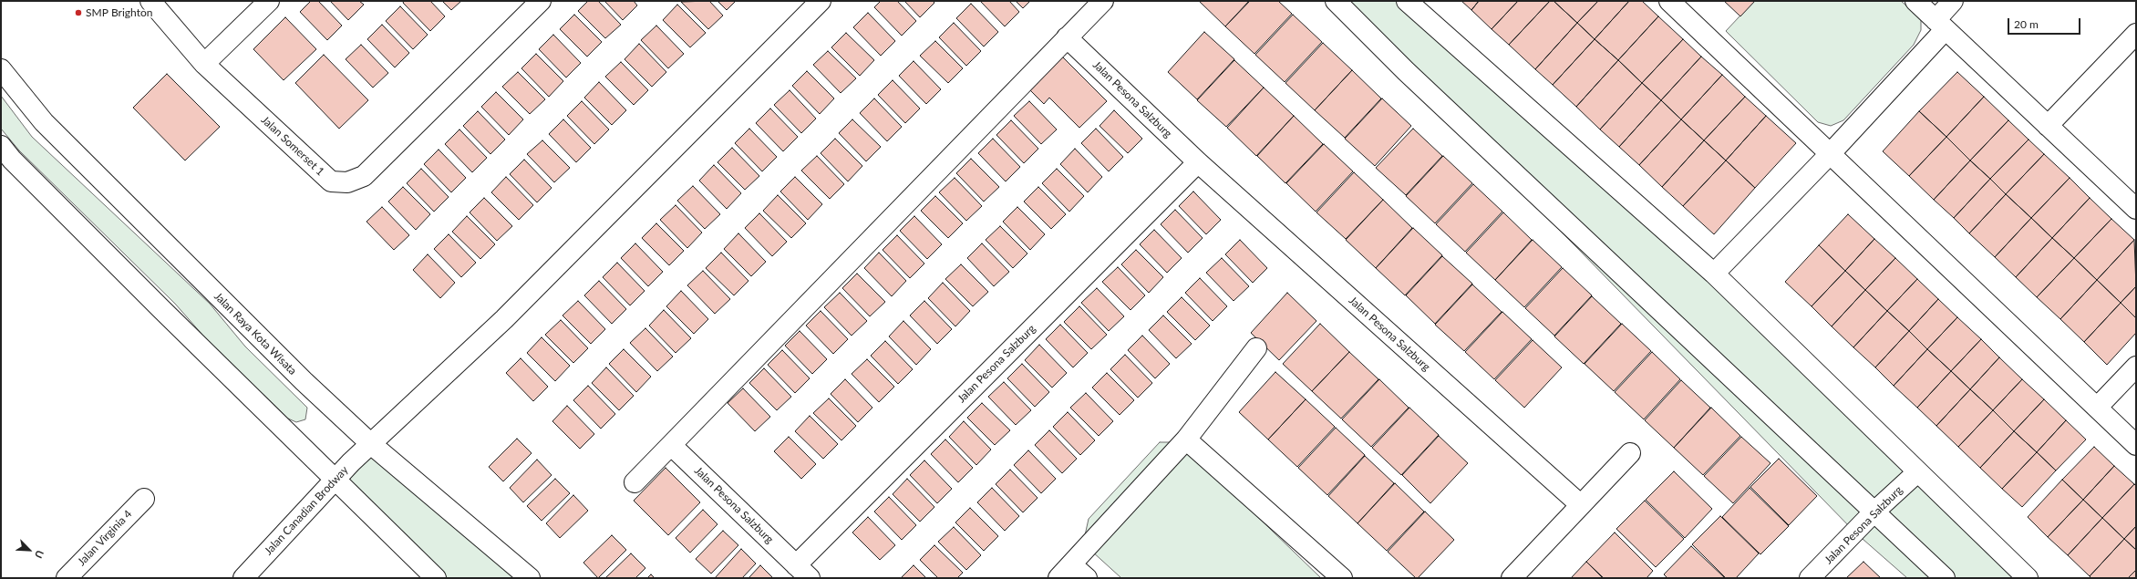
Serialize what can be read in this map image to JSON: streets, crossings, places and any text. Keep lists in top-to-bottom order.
{
  "streets": {
    "street": [
      "Jalan Pesona Salzburg",
      "Jalan Somerset 1",
      "Jalan Raya Kota Wisata",
      "Jalan Canadian Brodway",
      "Jalan Virginia 4"
    ]
  },
  "crossings": [
    ["Jalan Raya Kota Wisata", "Jalan Canadian Brodway"]
  ],
  "places": ["SMP Brighton"],
  "scale_bar": "20 m",
  "north": "bottom right"
}
